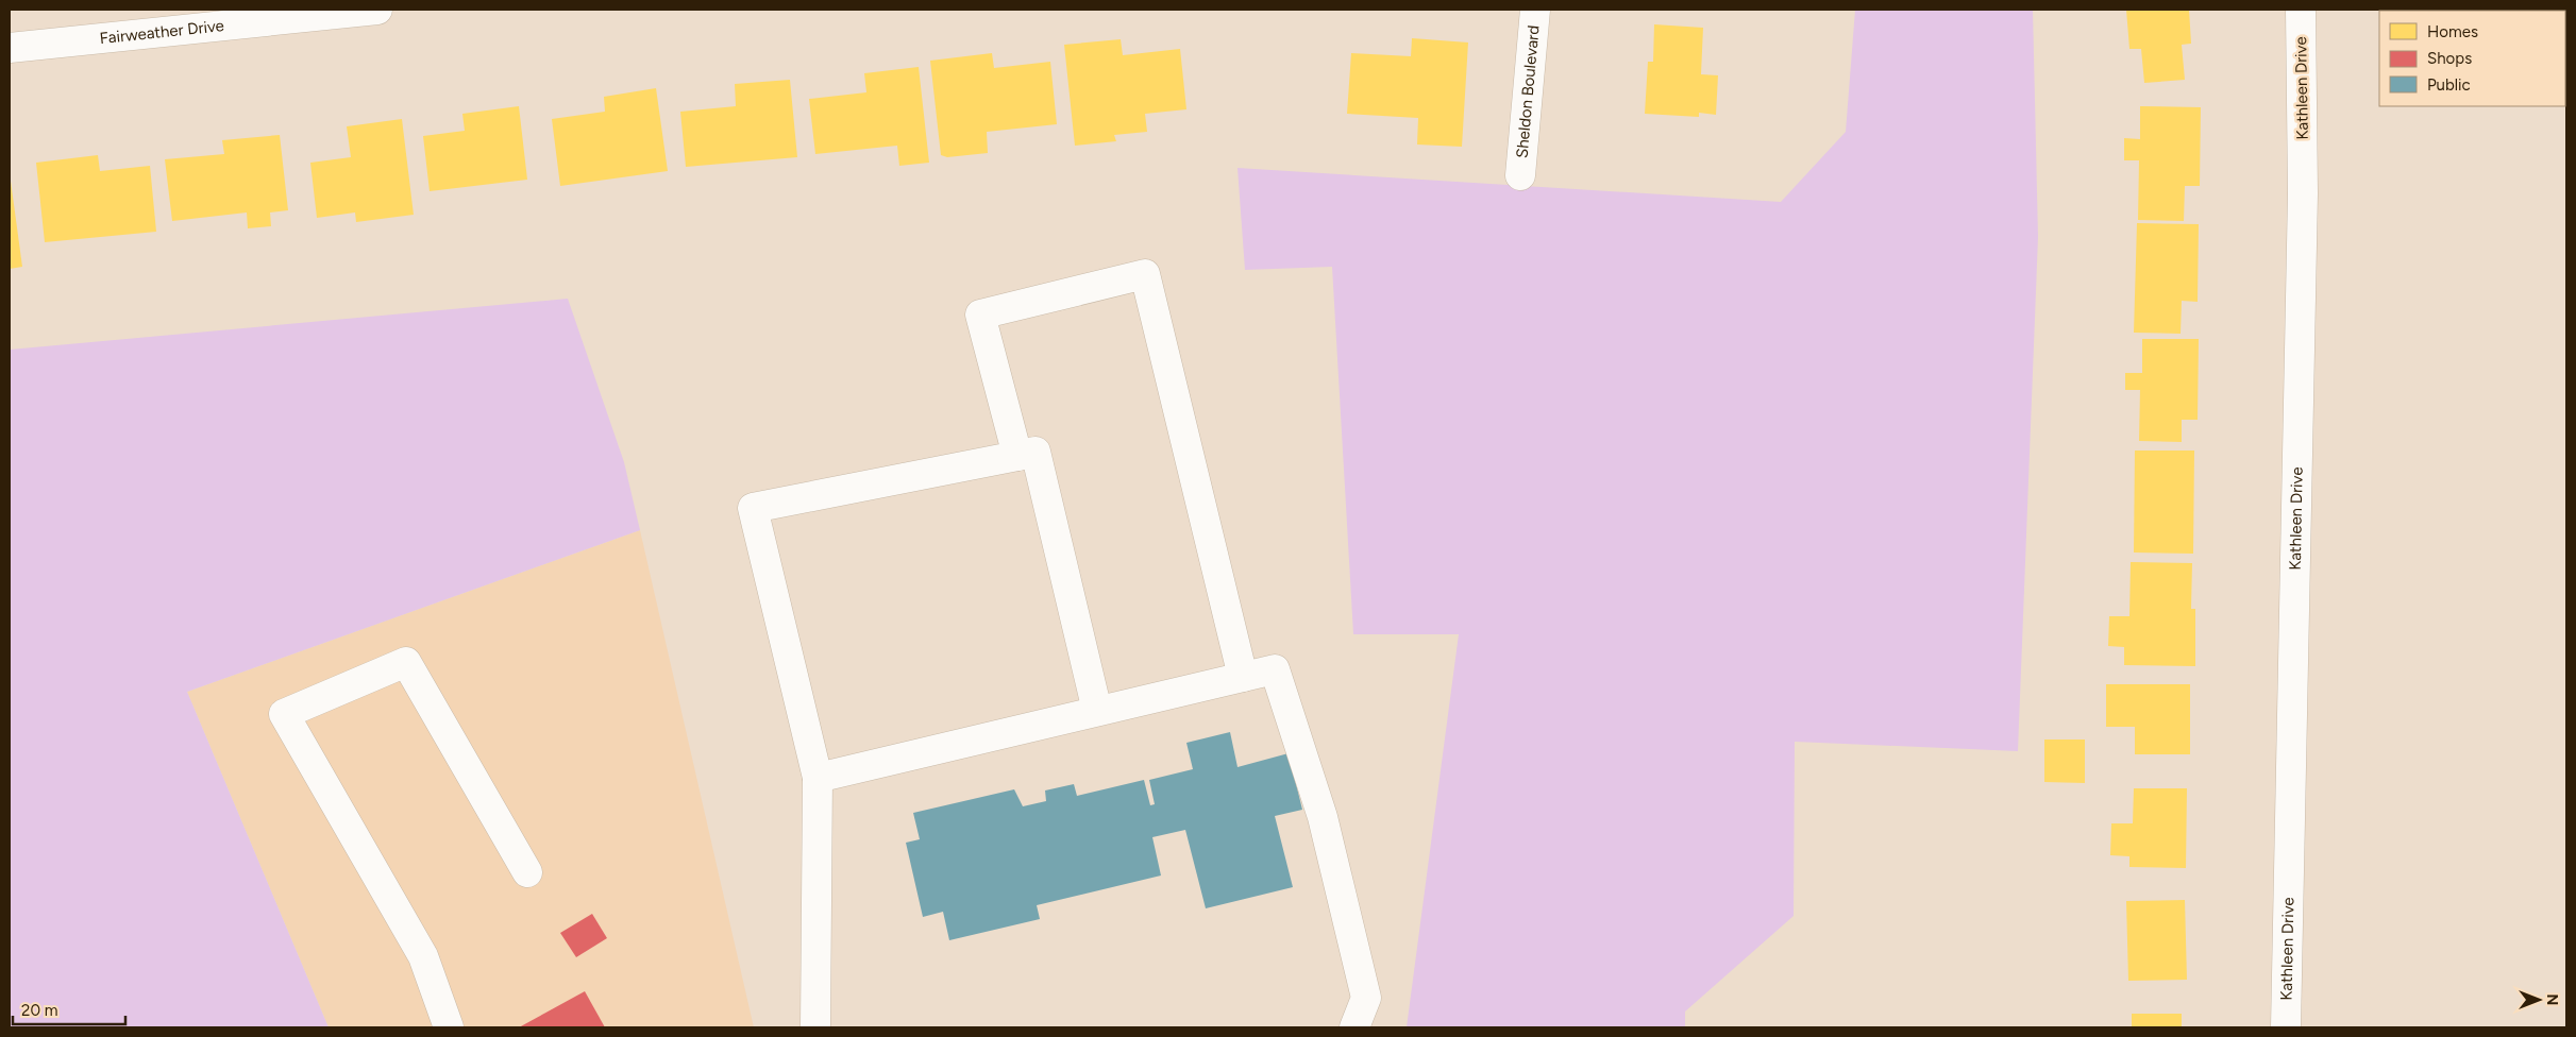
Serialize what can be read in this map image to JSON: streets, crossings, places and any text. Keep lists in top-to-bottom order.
{
  "streets": {
    "street": ["Fairweather Drive", "Kathleen Drive", "Sheldon Boulevard"]
  },
  "legend": ["Homes", "Shops", "Public"],
  "scale_bar": "20 m",
  "north": "right"
}
